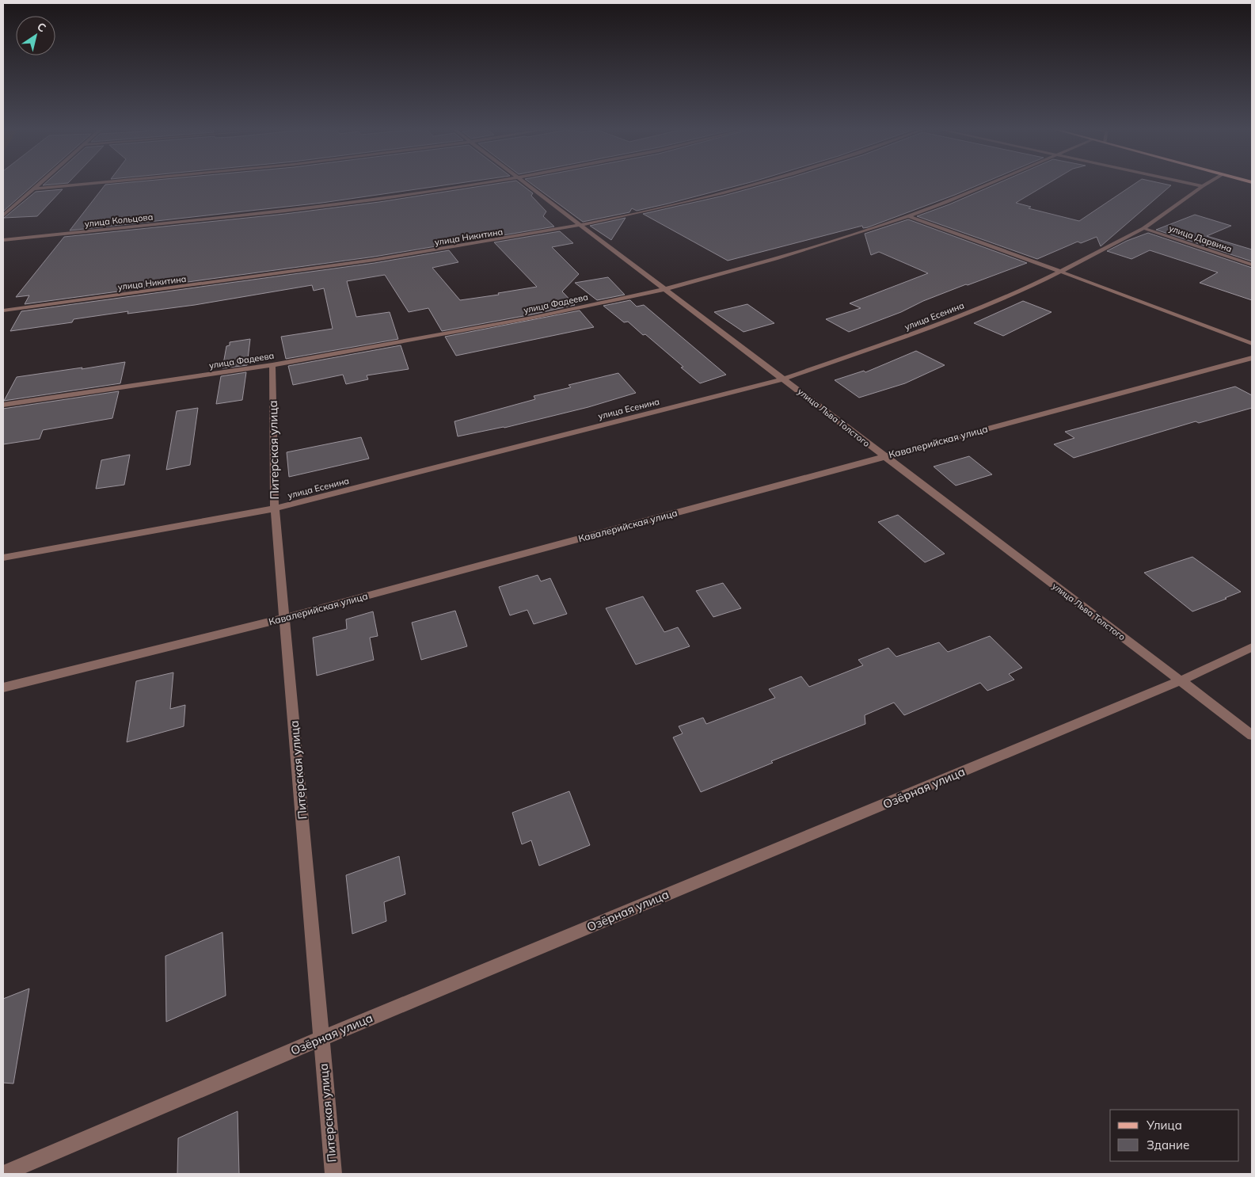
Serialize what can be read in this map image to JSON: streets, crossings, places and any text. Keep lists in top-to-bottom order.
{
  "streets": {
    "street": [
      "улица Кольцова",
      "улица Никитина",
      "улица Дарвина",
      "улица Фадеева",
      "улица Есенина",
      "улица Льва Толстого",
      "Кавалерийская улица",
      "Питерская улица",
      "Озёрная улица"
    ]
  },
  "crossings": [
    ["улица Никитина", "улица Льва Толстого"],
    ["улица Дарвина", "улица Есенина"],
    ["улица Фадеева", "улица Льва Толстого"],
    ["улица Фадеева", "Питерская улица"],
    ["улица Есенина", "улица Льва Толстого"],
    ["улица Есенина", "Питерская улица"],
    ["улица Льва Толстого", "Кавалерийская улица"],
    ["улица Льва Толстого", "Озёрная улица"],
    ["Кавалерийская улица", "Питерская улица"],
    ["Питерская улица", "Озёрная улица"]
  ],
  "legend": ["Улица", "Здание"],
  "north": "top right"
}
